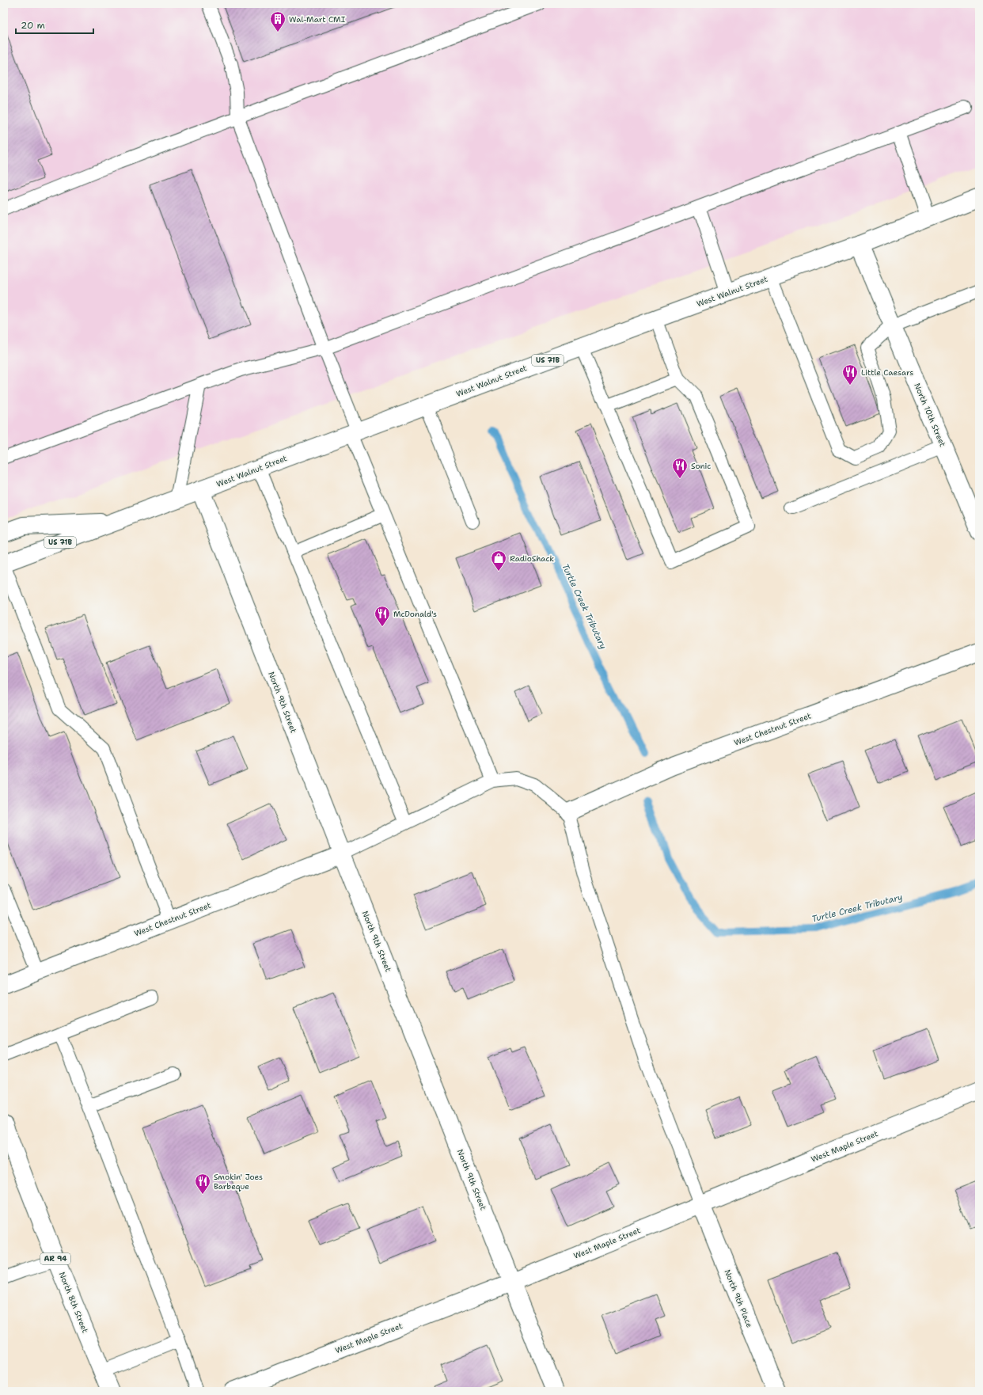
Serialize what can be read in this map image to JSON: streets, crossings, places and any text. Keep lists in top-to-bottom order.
{
  "streets": {
    "street": [
      "West Walnut Street",
      "US 71B",
      "North 10th Street",
      "North 9th Street",
      "West Chestnut Street",
      "West Maple Street",
      "AR 94",
      "North 9th Place",
      "North 8th Street"
    ]
  },
  "crossings": [
    ["West Walnut Street", "US 71B"],
    ["West Walnut Street", "North 10th Street"],
    ["West Walnut Street", "North 9th Street"],
    ["North 9th Street", "West Chestnut Street"],
    ["North 9th Street", "West Maple Street"],
    ["West Maple Street", "North 9th Place"]
  ],
  "water": ["Turtle Creek Tributary"],
  "places": {
    "building": ["Wal-Mart CMI"],
    "restaurant": [
      "Little Caesars",
      "Sonic",
      "McDonald's",
      "Smokin' Joes Barbeque"
    ],
    "shop": ["RadioShack"]
  },
  "scale_bar": "20 m"
}
